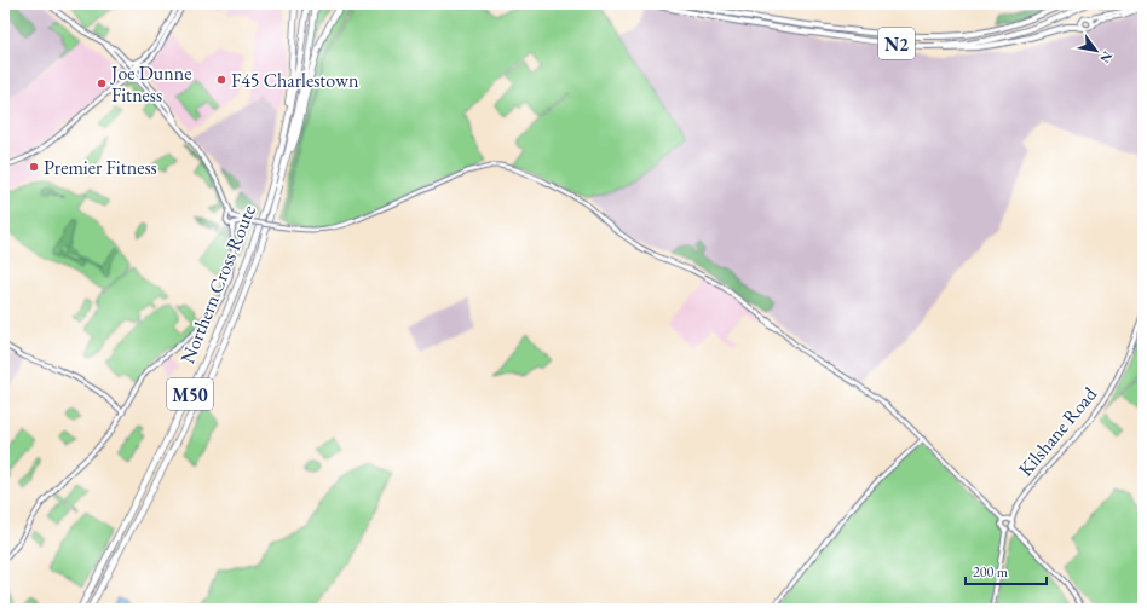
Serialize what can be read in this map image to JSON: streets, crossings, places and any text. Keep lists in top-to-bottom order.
{
  "streets": {
    "highway": ["N2", "Northern Cross Route", "M50"],
    "main road": ["Kilshane Road"]
  },
  "places": ["F45 Charlestown", "Joe Dunne Fitness", "Premier Fitness"],
  "scale_bar": "200 m",
  "north": "bottom right"
}
